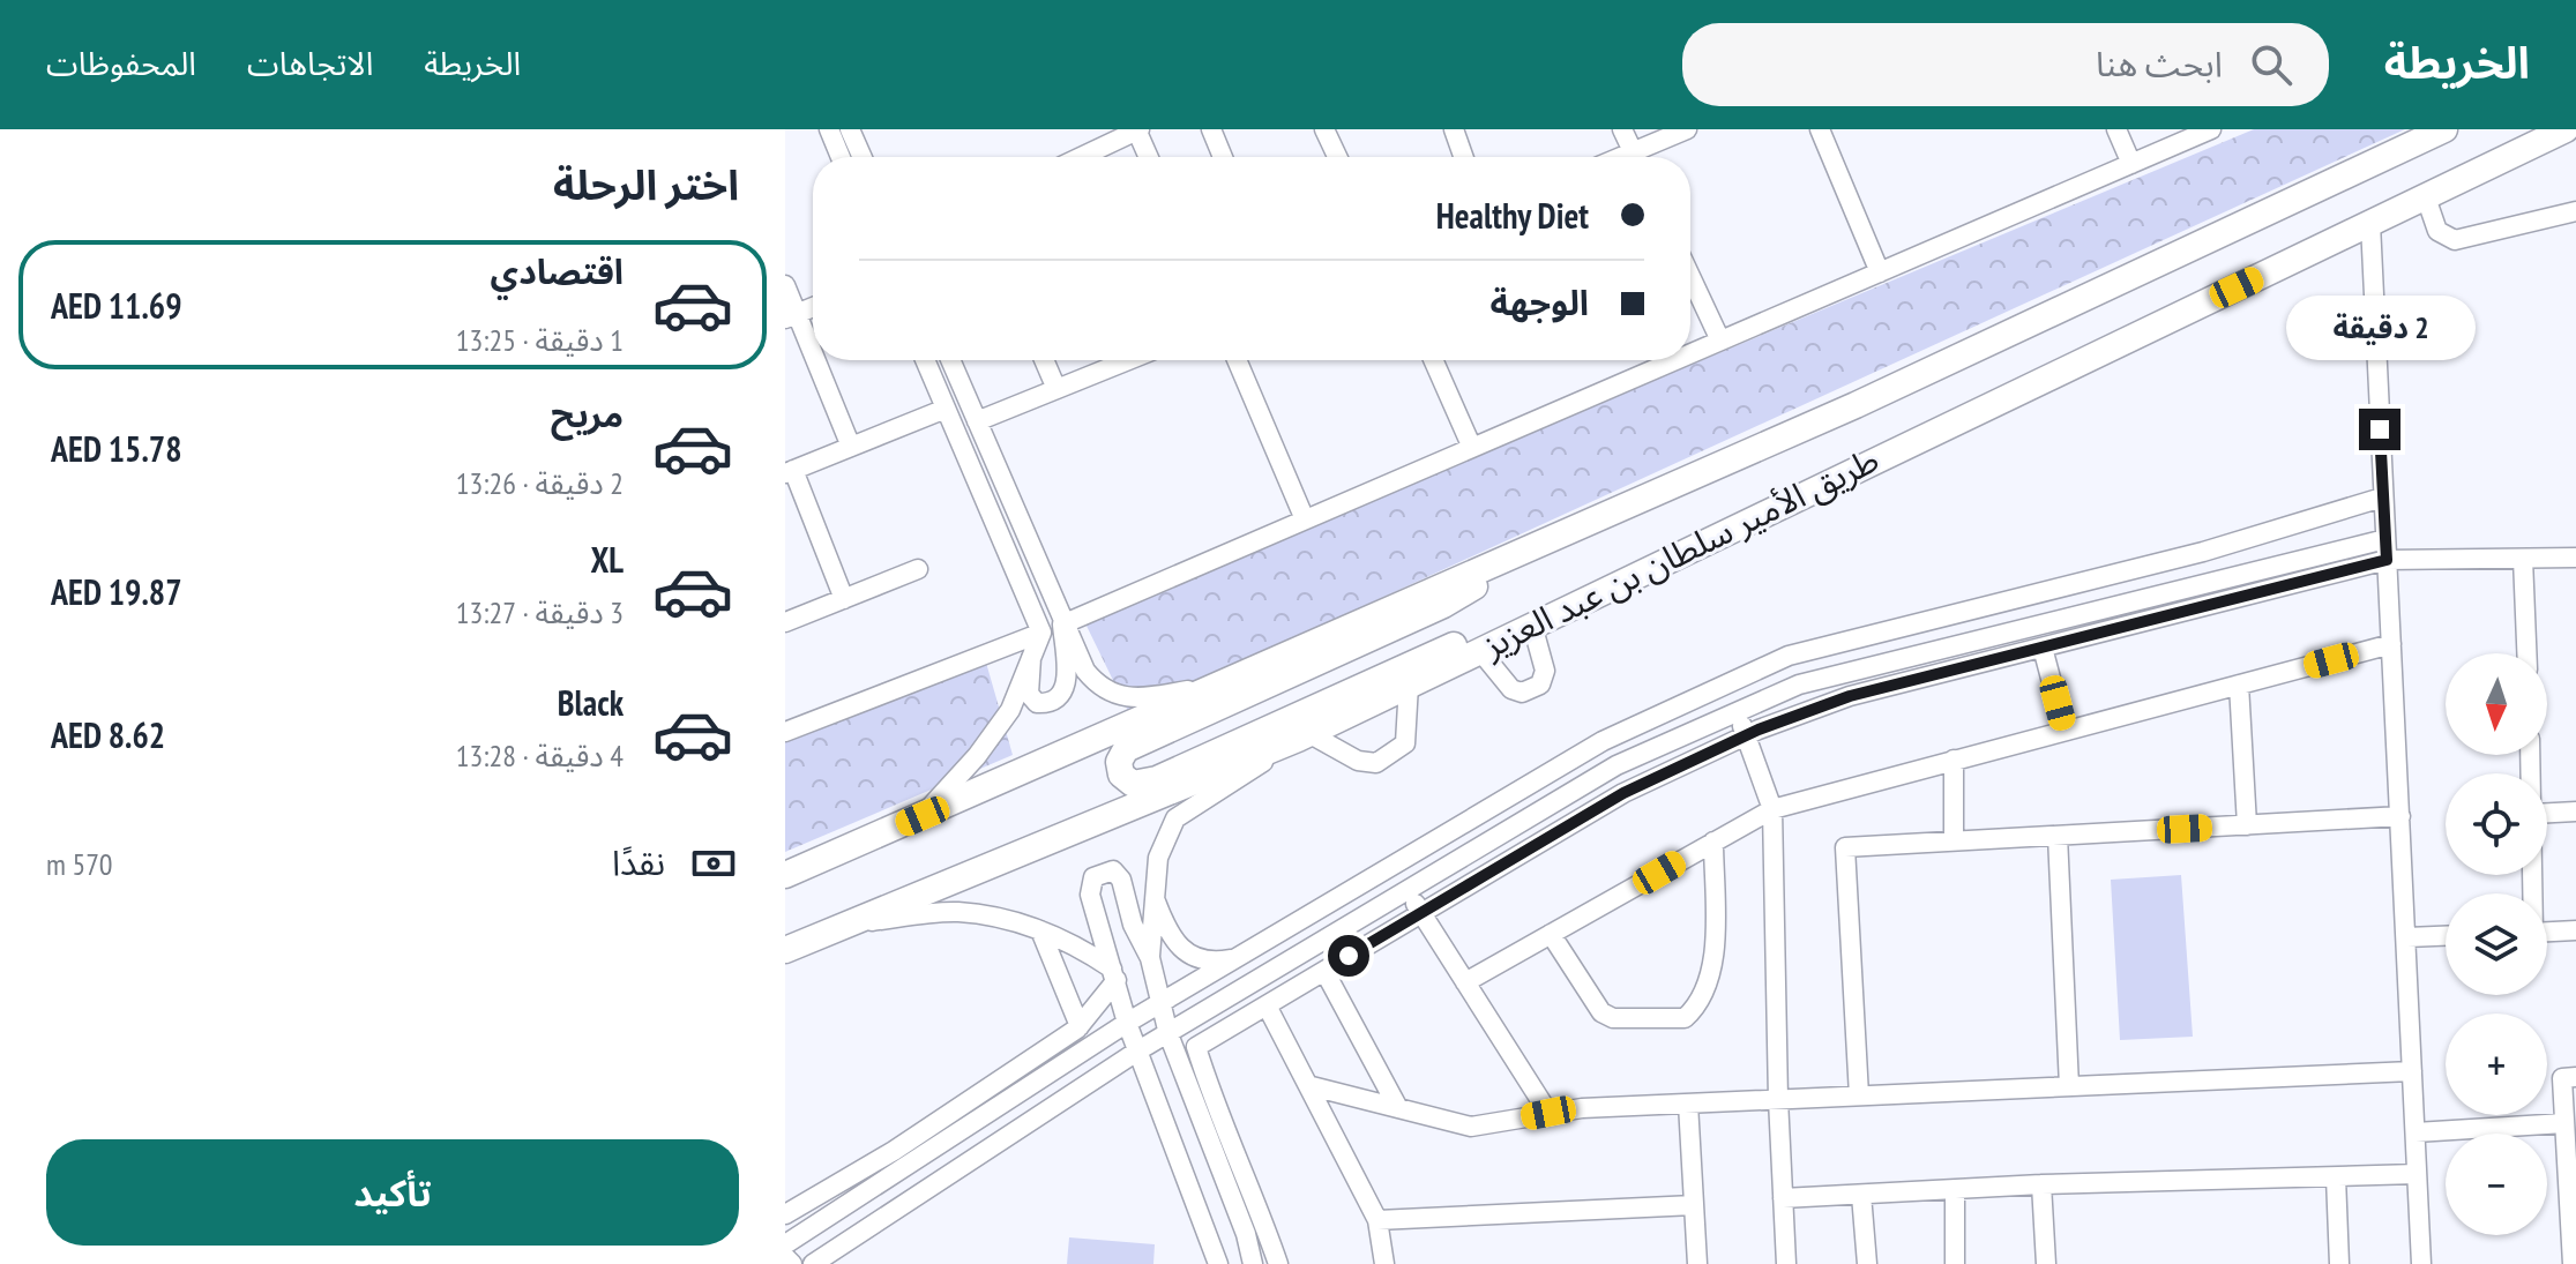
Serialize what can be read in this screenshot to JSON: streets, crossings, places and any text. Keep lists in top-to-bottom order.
{
  "streets": {
    "highway": ["طريق الأمير سلطان بن عبد العزيز"]
  },
  "north": "bottom",
  "page": {
    "header": "الخريطة",
    "search": "ابحث هنا",
    "nav": ["الخريطة", "الاتجاهات", "المحفوظات"],
    "heading": "اختر الرحلة",
    "banner": ["Healthy Diet", "الوجهة"],
    "list": [
      {
        "name": "اقتصادي",
        "note": "1 دقيقة · 13:25",
        "value": "AED 11.69"
      },
      {
        "name": "مريح",
        "note": "2 دقيقة · 13:26",
        "value": "AED 15.78"
      },
      {
        "name": "XL",
        "note": "3 دقيقة · 13:27",
        "value": "AED 19.87"
      },
      {
        "name": "Black",
        "note": "4 دقيقة · 13:28",
        "value": "AED 8.62"
      }
    ],
    "bubble": "2 دقيقة",
    "map_buttons": ["+", "−"],
    "pay": ["نقدًا", "570 m"],
    "buttons": "تأكيد"
  }
}
